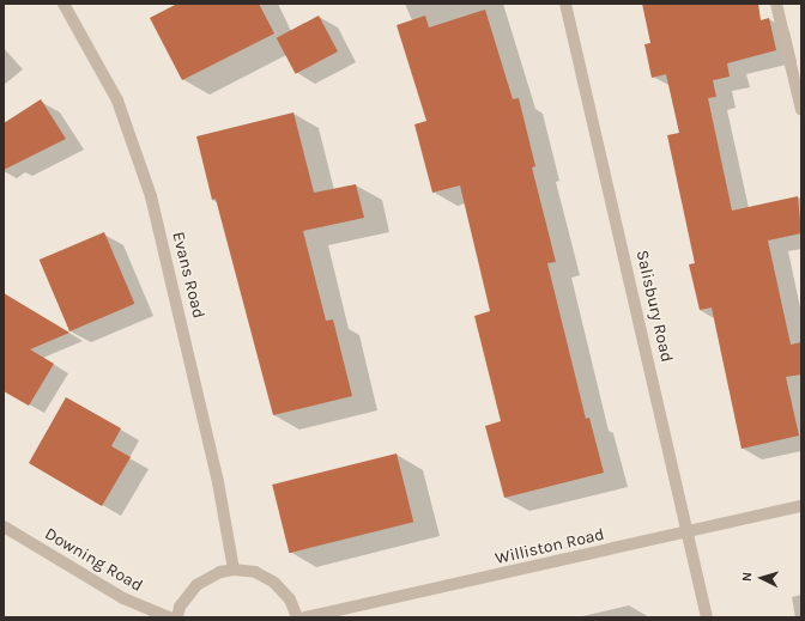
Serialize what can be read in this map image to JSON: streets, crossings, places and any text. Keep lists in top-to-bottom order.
{
  "streets": {
    "street": [
      "Evans Road",
      "Salisbury Road",
      "Williston Road",
      "Downing Road"
    ]
  },
  "crossings": [
    ["Salisbury Road", "Williston Road"]
  ],
  "north": "left"
}
